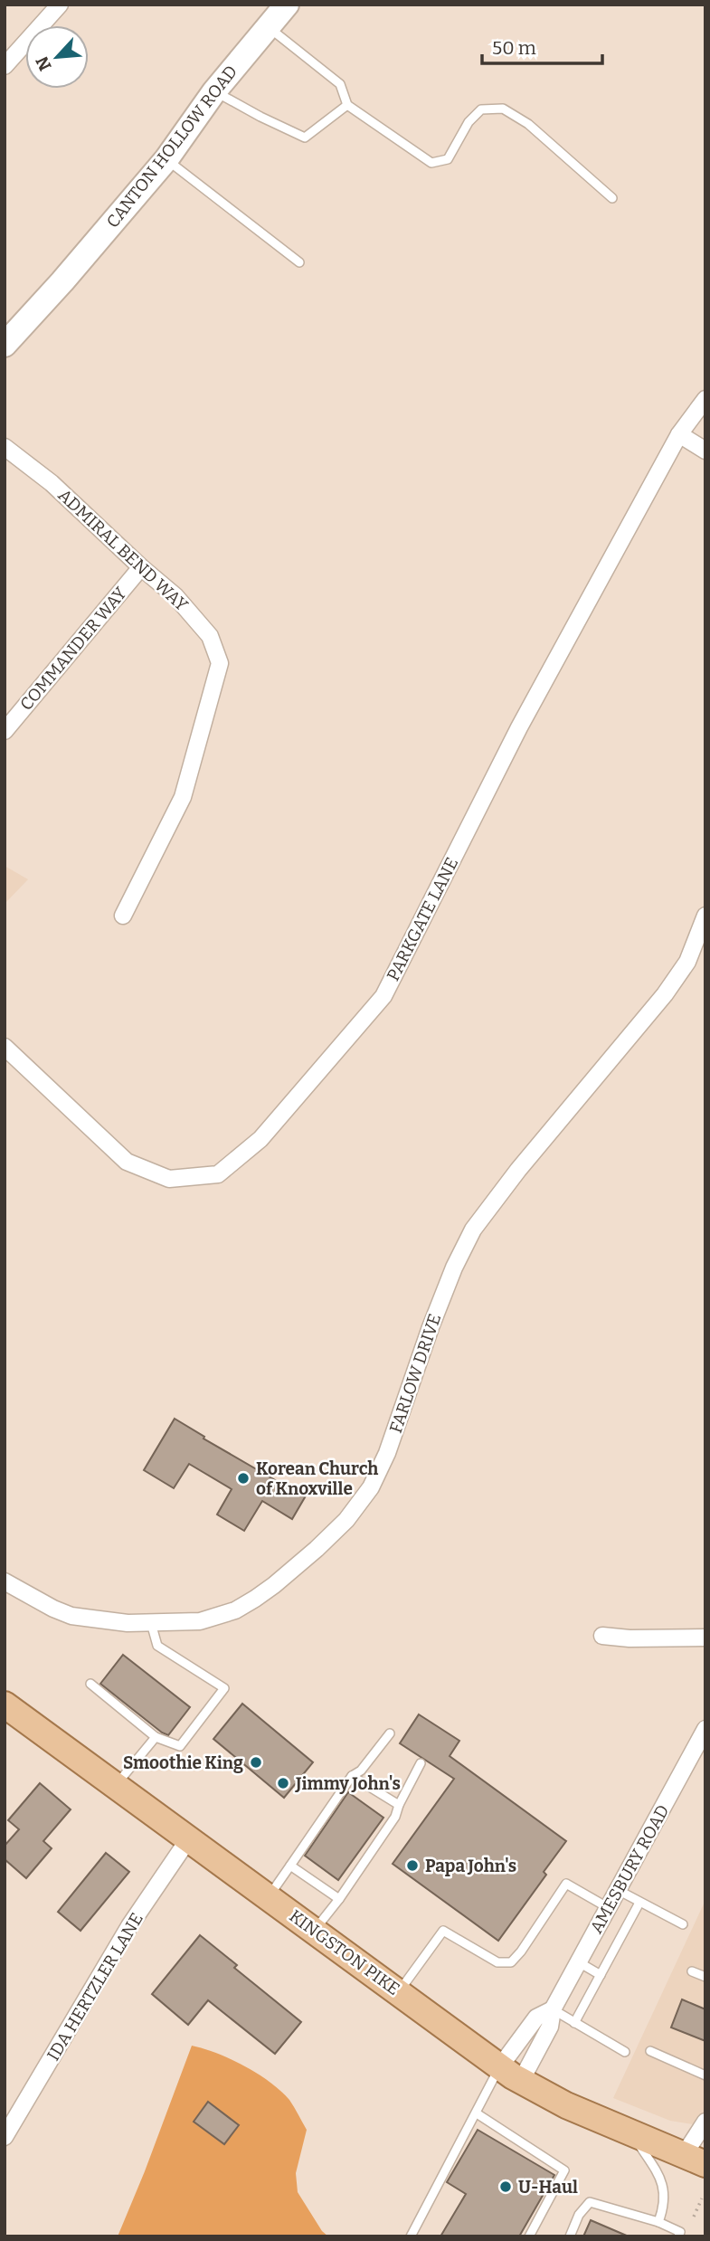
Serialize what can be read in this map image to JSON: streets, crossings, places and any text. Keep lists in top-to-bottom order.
{
  "streets": {
    "main road": ["KINGSTON PIKE"],
    "street": [
      "CANTON HOLLOW ROAD",
      "ADMIRAL BEND WAY",
      "COMMANDER WAY",
      "PARKGATE LANE",
      "FARLOW DRIVE",
      "AMESBURY ROAD",
      "IDA HERTZLER LANE"
    ]
  },
  "crossings": [
    ["ADMIRAL BEND WAY", "COMMANDER WAY"],
    ["AMESBURY ROAD", "KINGSTON PIKE"],
    ["KINGSTON PIKE", "IDA HERTZLER LANE"]
  ],
  "places": [
    "Korean Church of Knoxville",
    "Smoothie King",
    "Jimmy John's",
    "Papa John's",
    "U-Haul"
  ],
  "scale_bar": "50 m",
  "north": "bottom left"
}
